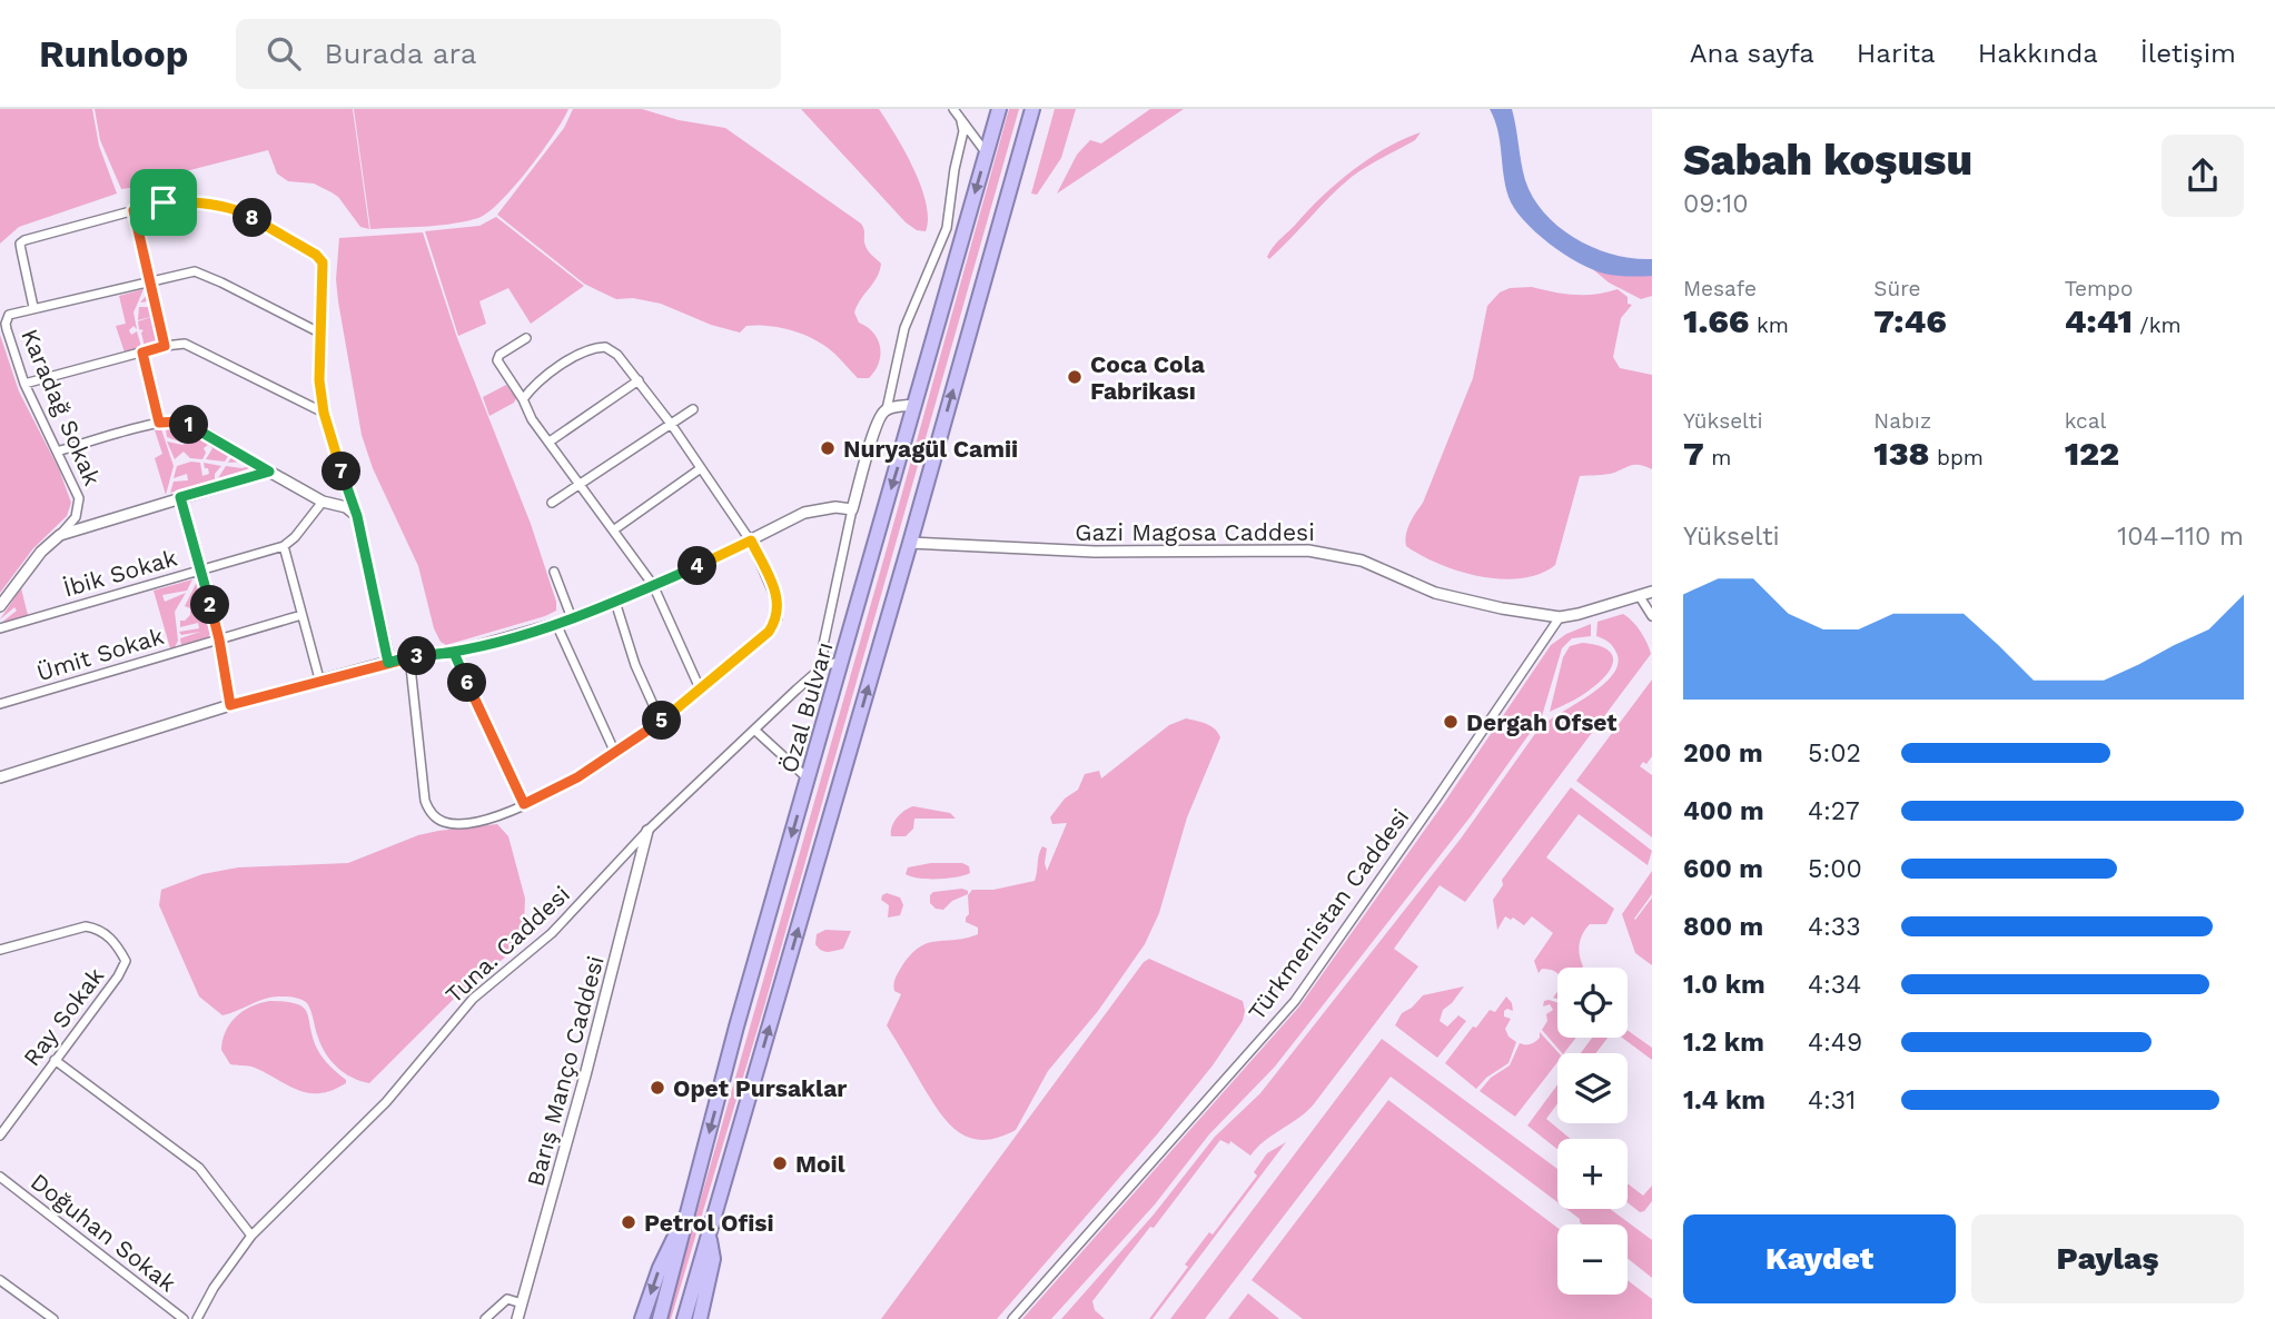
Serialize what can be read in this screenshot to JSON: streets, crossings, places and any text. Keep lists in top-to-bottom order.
{
  "streets": {
    "highway": ["Özal Bulvarı"],
    "street": [
      "Karadağ Sokak",
      "Gazi Magosa Caddesi",
      "İbik Sokak",
      "Ümit Sokak",
      "Türkmenistan Caddesi",
      "Tuna. Caddesi",
      "Ray Sokak",
      "Barış Manço Caddesi",
      "Doğuhan Sokak"
    ]
  },
  "crossings": [
    ["Gazi Magosa Caddesi", "Türkmenistan Caddesi"],
    ["Özal Bulvarı", "Tuna. Caddesi"],
    ["Tuna. Caddesi", "Barış Manço Caddesi"]
  ],
  "places": [
    "Coca Cola Fabrikası",
    "Nuryagül Camii",
    "Dergah Ofset",
    "Opet Pursaklar",
    "Moil",
    "Petrol Ofisi"
  ],
  "page": {
    "header": "Runloop",
    "search": "Burada ara",
    "nav": [
      "Ana sayfa",
      "Harita",
      "Hakkında",
      "İletişim"
    ],
    "heading": ["Sabah koşusu", "09:10"],
    "pins": [
      "8",
      "1",
      "7",
      "4",
      "2",
      "3",
      "6",
      "5"
    ],
    "stats": [
      ["Mesafe", "1.66 km"],
      ["Süre", "7:46"],
      ["Tempo", "4:41 /km"],
      ["Yükselti", "7 m"],
      ["Nabız", "138 bpm"],
      ["kcal", "122"]
    ],
    "chart": ["Yükselti", "104–110 m"],
    "list": [
      {
        "name": "200 m",
        "note": "5:02"
      },
      {
        "name": "400 m",
        "note": "4:27"
      },
      {
        "name": "600 m",
        "note": "5:00"
      },
      {
        "name": "800 m",
        "note": "4:33"
      },
      {
        "name": "1.0 km",
        "note": "4:34"
      },
      {
        "name": "1.2 km",
        "note": "4:49"
      },
      {
        "name": "1.4 km",
        "note": "4:31"
      }
    ],
    "map_buttons": ["+", "−"],
    "buttons": ["Kaydet", "Paylaş"]
  }
}
